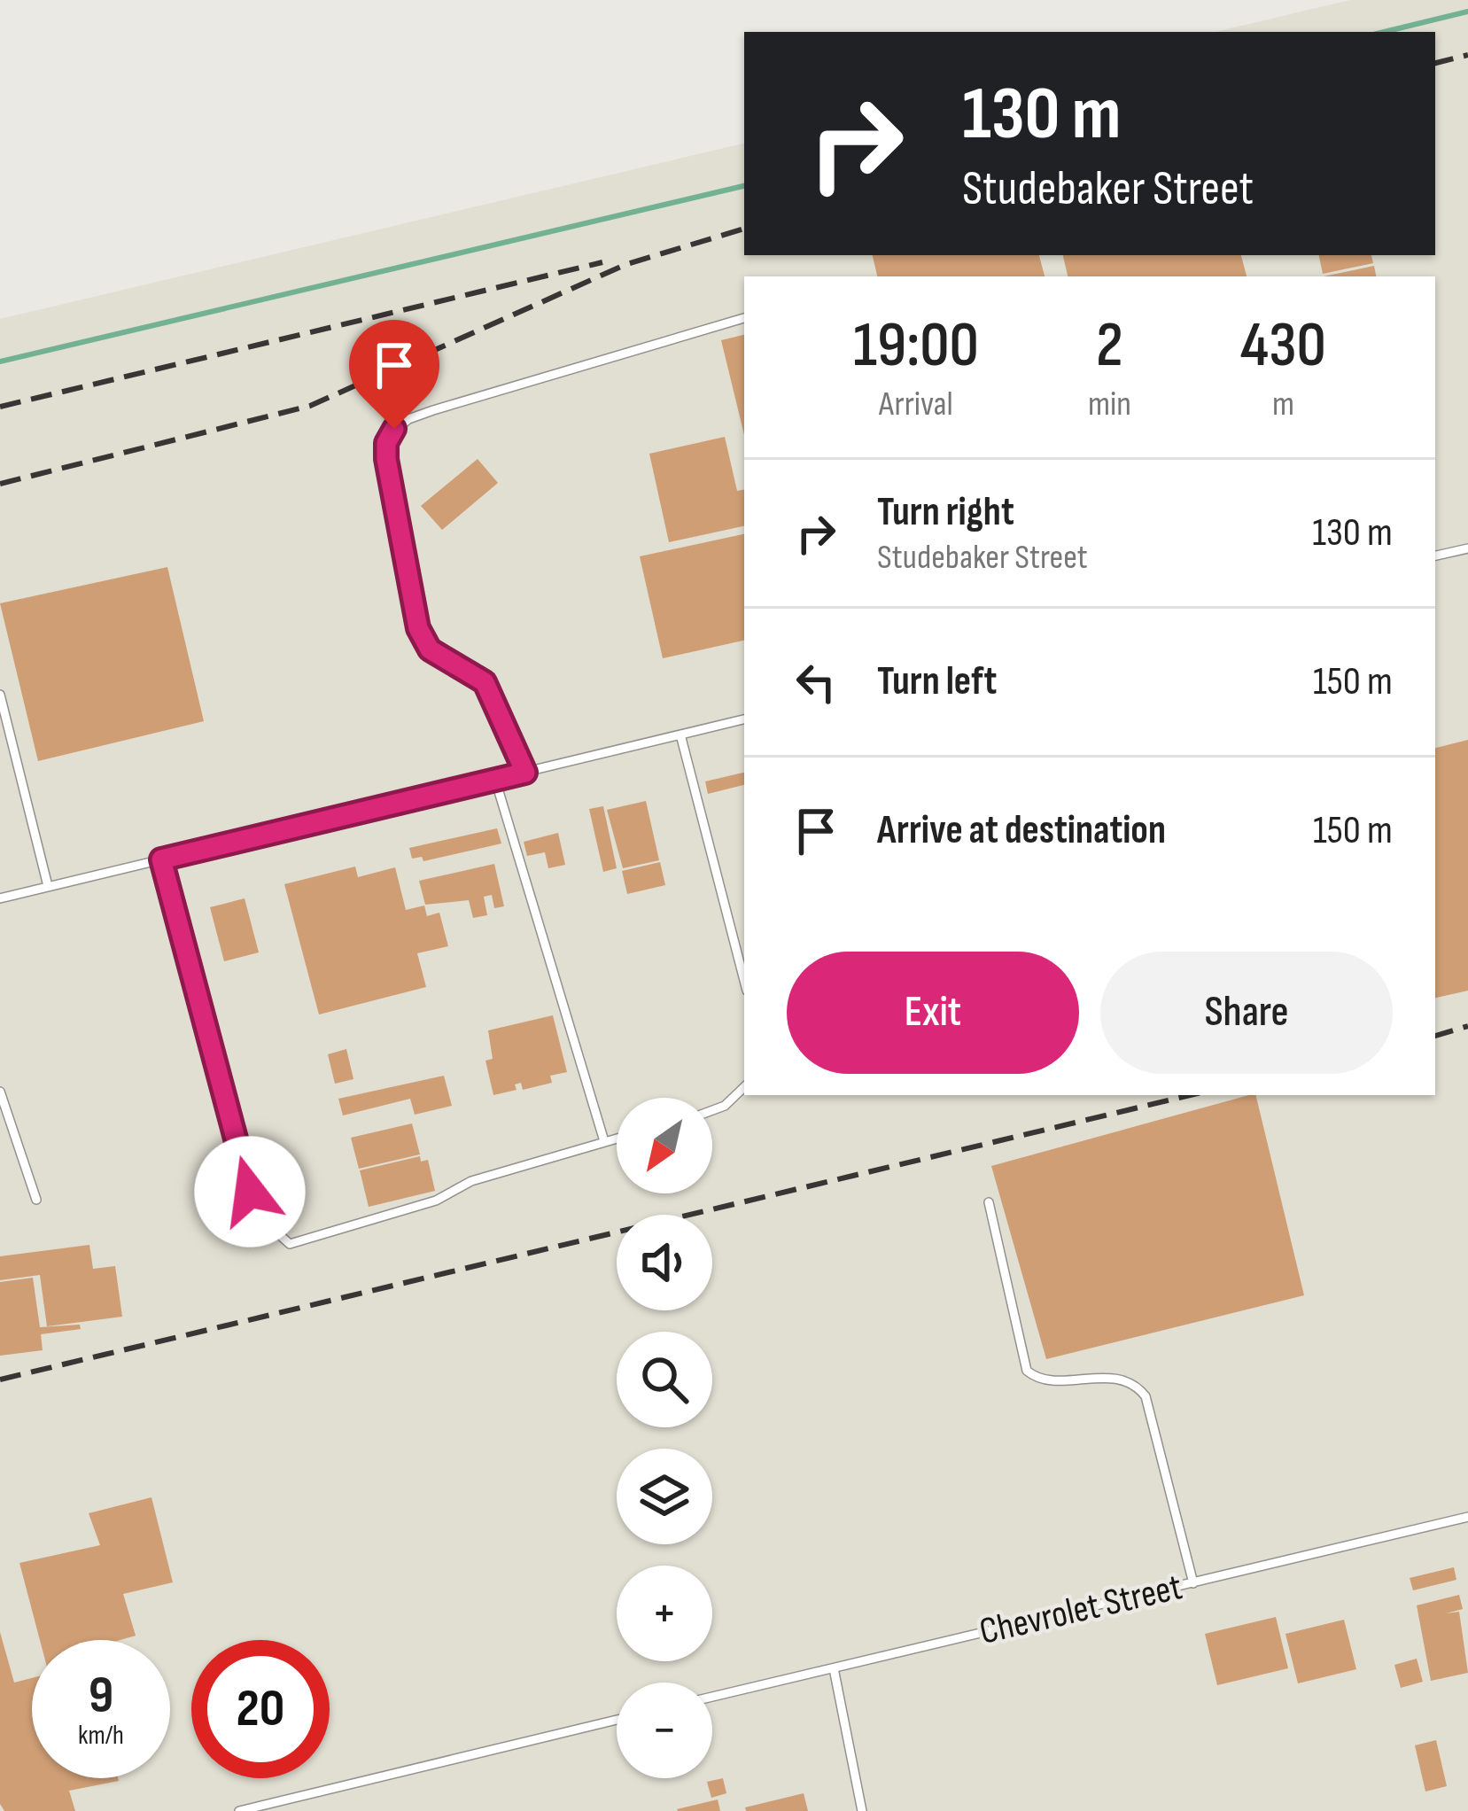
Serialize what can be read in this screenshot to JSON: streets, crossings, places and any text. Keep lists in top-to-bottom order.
{
  "streets": {
    "lane": ["Chevrolet Street"]
  },
  "north": "bottom left",
  "page": {
    "turn": ["130 m", "Studebaker Street"],
    "eta": [
      "19:00",
      "Arrival",
      "2",
      "min",
      "430",
      "m"
    ],
    "list": [
      {
        "name": "Turn right",
        "note": "Studebaker Street",
        "value": "130 m"
      },
      {
        "name": "Turn left",
        "value": "150 m"
      },
      {
        "name": "Arrive at destination",
        "value": "150 m"
      }
    ],
    "buttons": ["Exit", "Share"],
    "map_buttons": ["+", "−"],
    "speed": "9 km/h",
    "limit": "20"
  }
}
